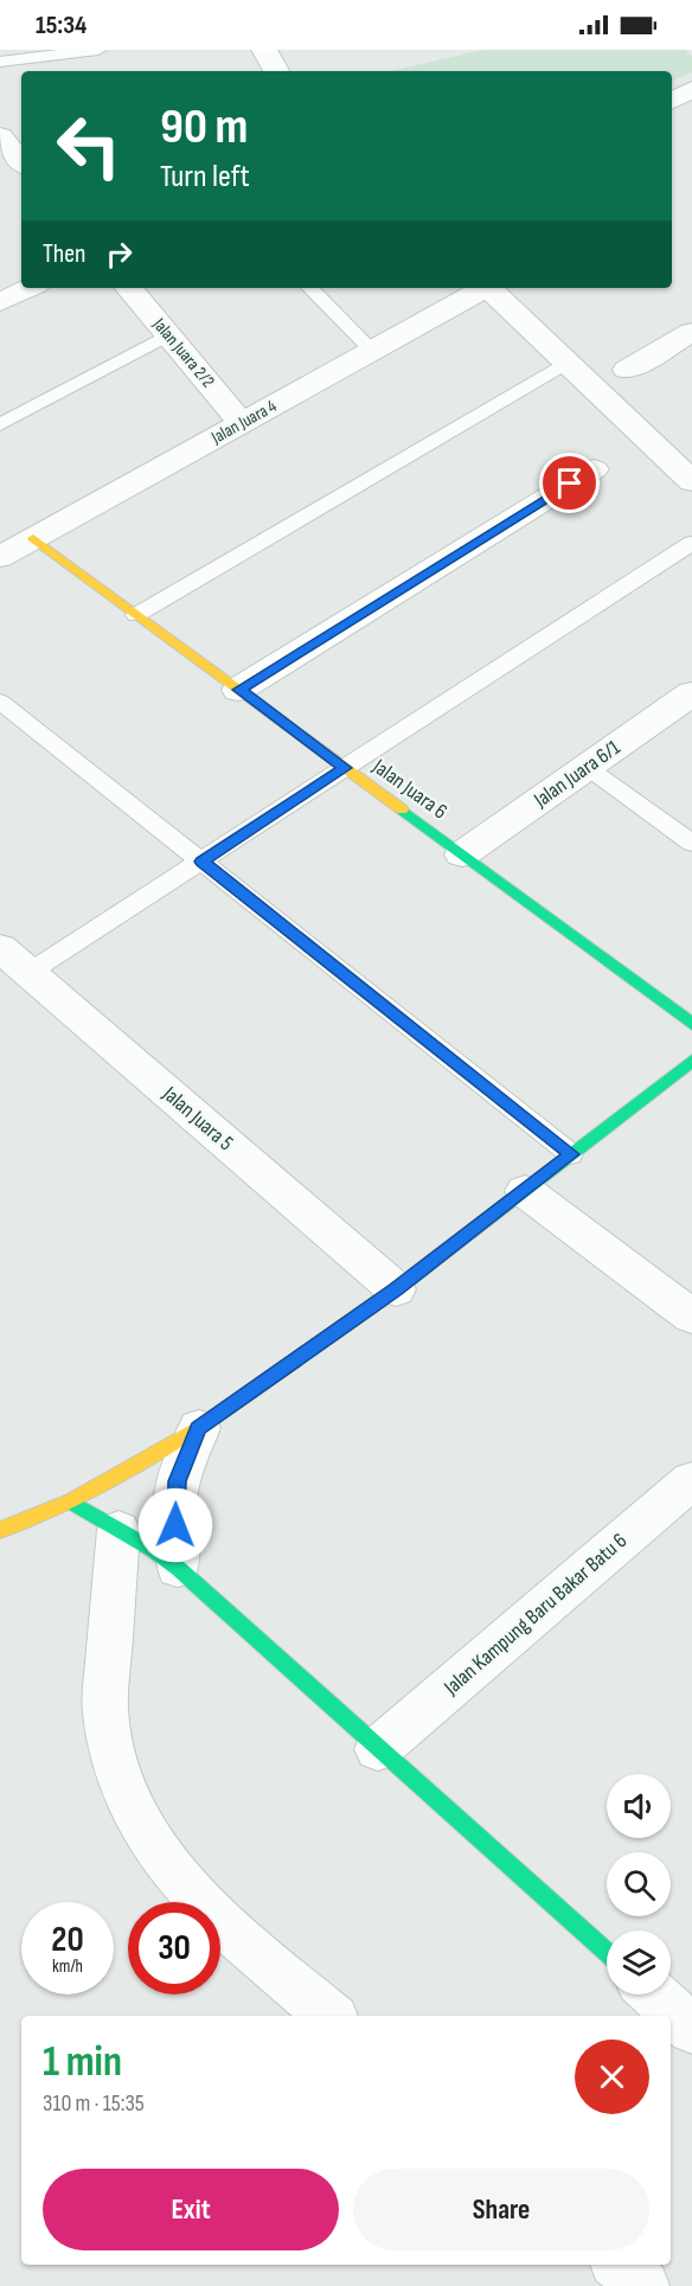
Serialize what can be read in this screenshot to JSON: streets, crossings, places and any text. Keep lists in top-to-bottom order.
{
  "streets": {
    "street": [
      "Jalan Juara 2/2",
      "Jalan Juara 4",
      "Jalan Juara 6/1",
      "Jalan Juara 6",
      "Jalan Juara 5",
      "Jalan Kampung Baru Bakar Batu 6"
    ]
  },
  "crossings": [
    ["Jalan Juara 2/2", "Jalan Juara 4"],
    ["Jalan Juara 4", "Jalan Juara 6"],
    ["Jalan Juara 6/1", "Jalan Juara 6"]
  ],
  "page": {
    "status": "15:34",
    "turn": ["90 m", "Turn left"],
    "then": "Then",
    "speed": "20 km/h",
    "limit": "30",
    "heading": ["1 min", "310 m · 15:35"],
    "buttons": ["Exit", "Share"]
  }
}
